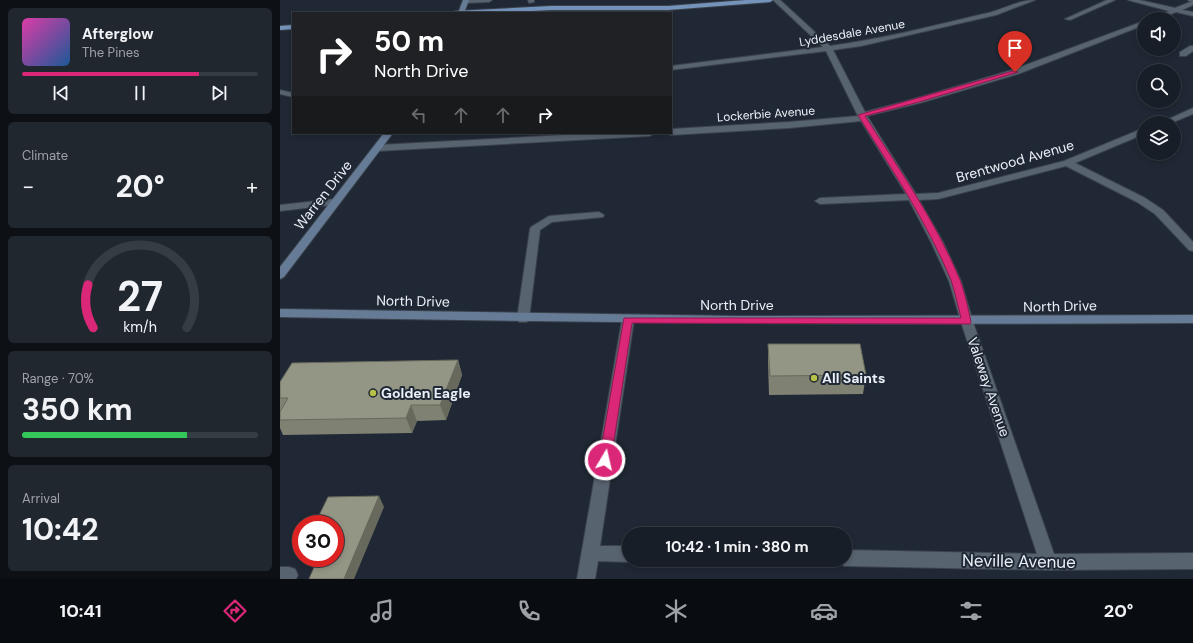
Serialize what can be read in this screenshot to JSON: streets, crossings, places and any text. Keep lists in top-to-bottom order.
{
  "streets": {
    "street": [
      "Lyddesdale Avenue",
      "Lockerbie Avenue",
      "Brentwood Avenue",
      "Warren Drive",
      "North Drive",
      "Valeway Avenue",
      "Neville Avenue"
    ]
  },
  "crossings": [
    ["Lyddesdale Avenue", "Valeway Avenue"],
    ["Lockerbie Avenue", "Valeway Avenue"],
    ["Brentwood Avenue", "Valeway Avenue"],
    ["North Drive", "Valeway Avenue"],
    ["Valeway Avenue", "Neville Avenue"]
  ],
  "places": ["All Saints", "Golden Eagle"],
  "page": {
    "turn": ["50 m", "North Drive"],
    "song": ["Afterglow", "The Pines"],
    "tile": [
      "Climate",
      ["Range · 70%", "350 km"],
      ["Arrival", "10:42"]
    ],
    "heat": ["−", "20°", "+"],
    "limit": "30",
    "trip": "10:42 · 1 min · 380 m",
    "tabs": ["10:41", "20°"],
    "gauge": ["27", "km/h"]
  }
}
